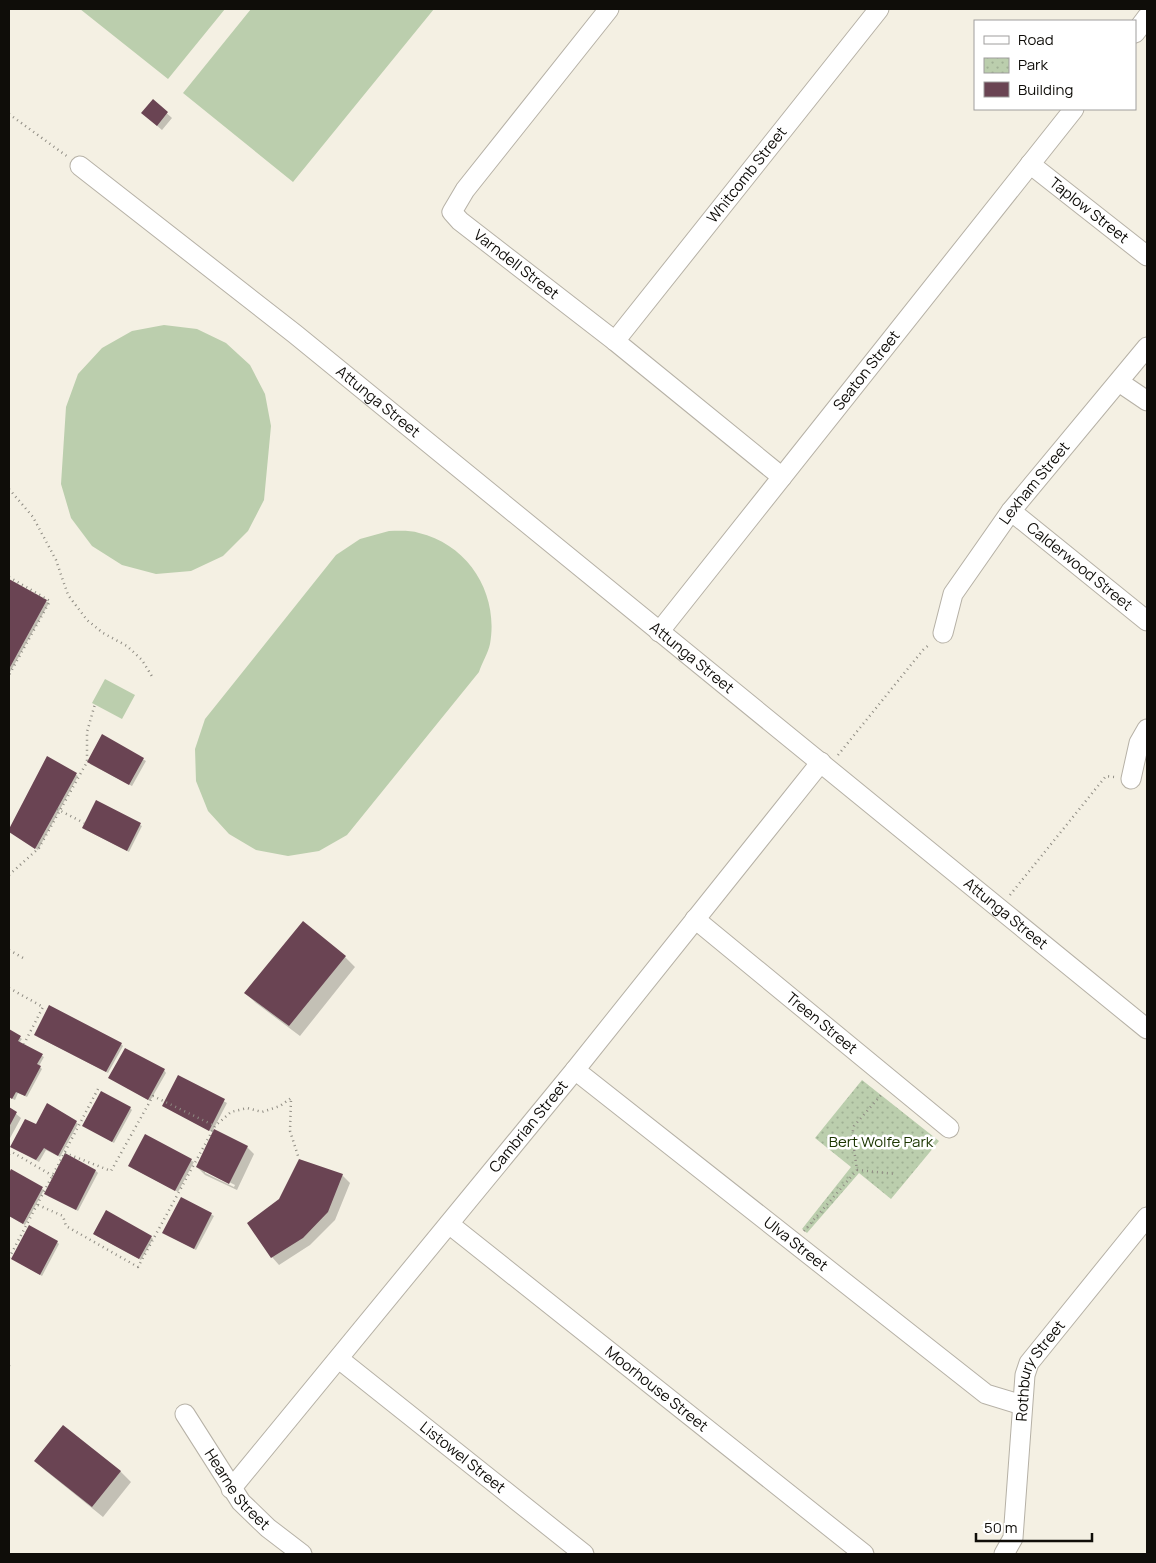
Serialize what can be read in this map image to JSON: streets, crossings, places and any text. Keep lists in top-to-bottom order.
{
  "streets": {
    "street": [
      "Whitcomb Street",
      "Taplow Street",
      "Varndell Street",
      "Seaton Street",
      "Attunga Street",
      "Lexham Street",
      "Calderwood Street",
      "Treen Street",
      "Cambrian Street",
      "Ulva Street",
      "Rothbury Street",
      "Moorhouse Street",
      "Listowel Street",
      "Hearne Street"
    ]
  },
  "crossings": [
    ["Whitcomb Street", "Varndell Street"],
    ["Taplow Street", "Seaton Street"],
    ["Varndell Street", "Seaton Street"],
    ["Seaton Street", "Attunga Street"],
    ["Attunga Street", "Cambrian Street"],
    ["Lexham Street", "Calderwood Street"],
    ["Treen Street", "Cambrian Street"],
    ["Cambrian Street", "Ulva Street"],
    ["Cambrian Street", "Moorhouse Street"],
    ["Cambrian Street", "Listowel Street"],
    ["Cambrian Street", "Hearne Street"],
    ["Ulva Street", "Rothbury Street"]
  ],
  "parks": ["Bert Wolfe Park"],
  "legend": ["Road", "Park", "Building"],
  "scale_bar": "50 m"
}
